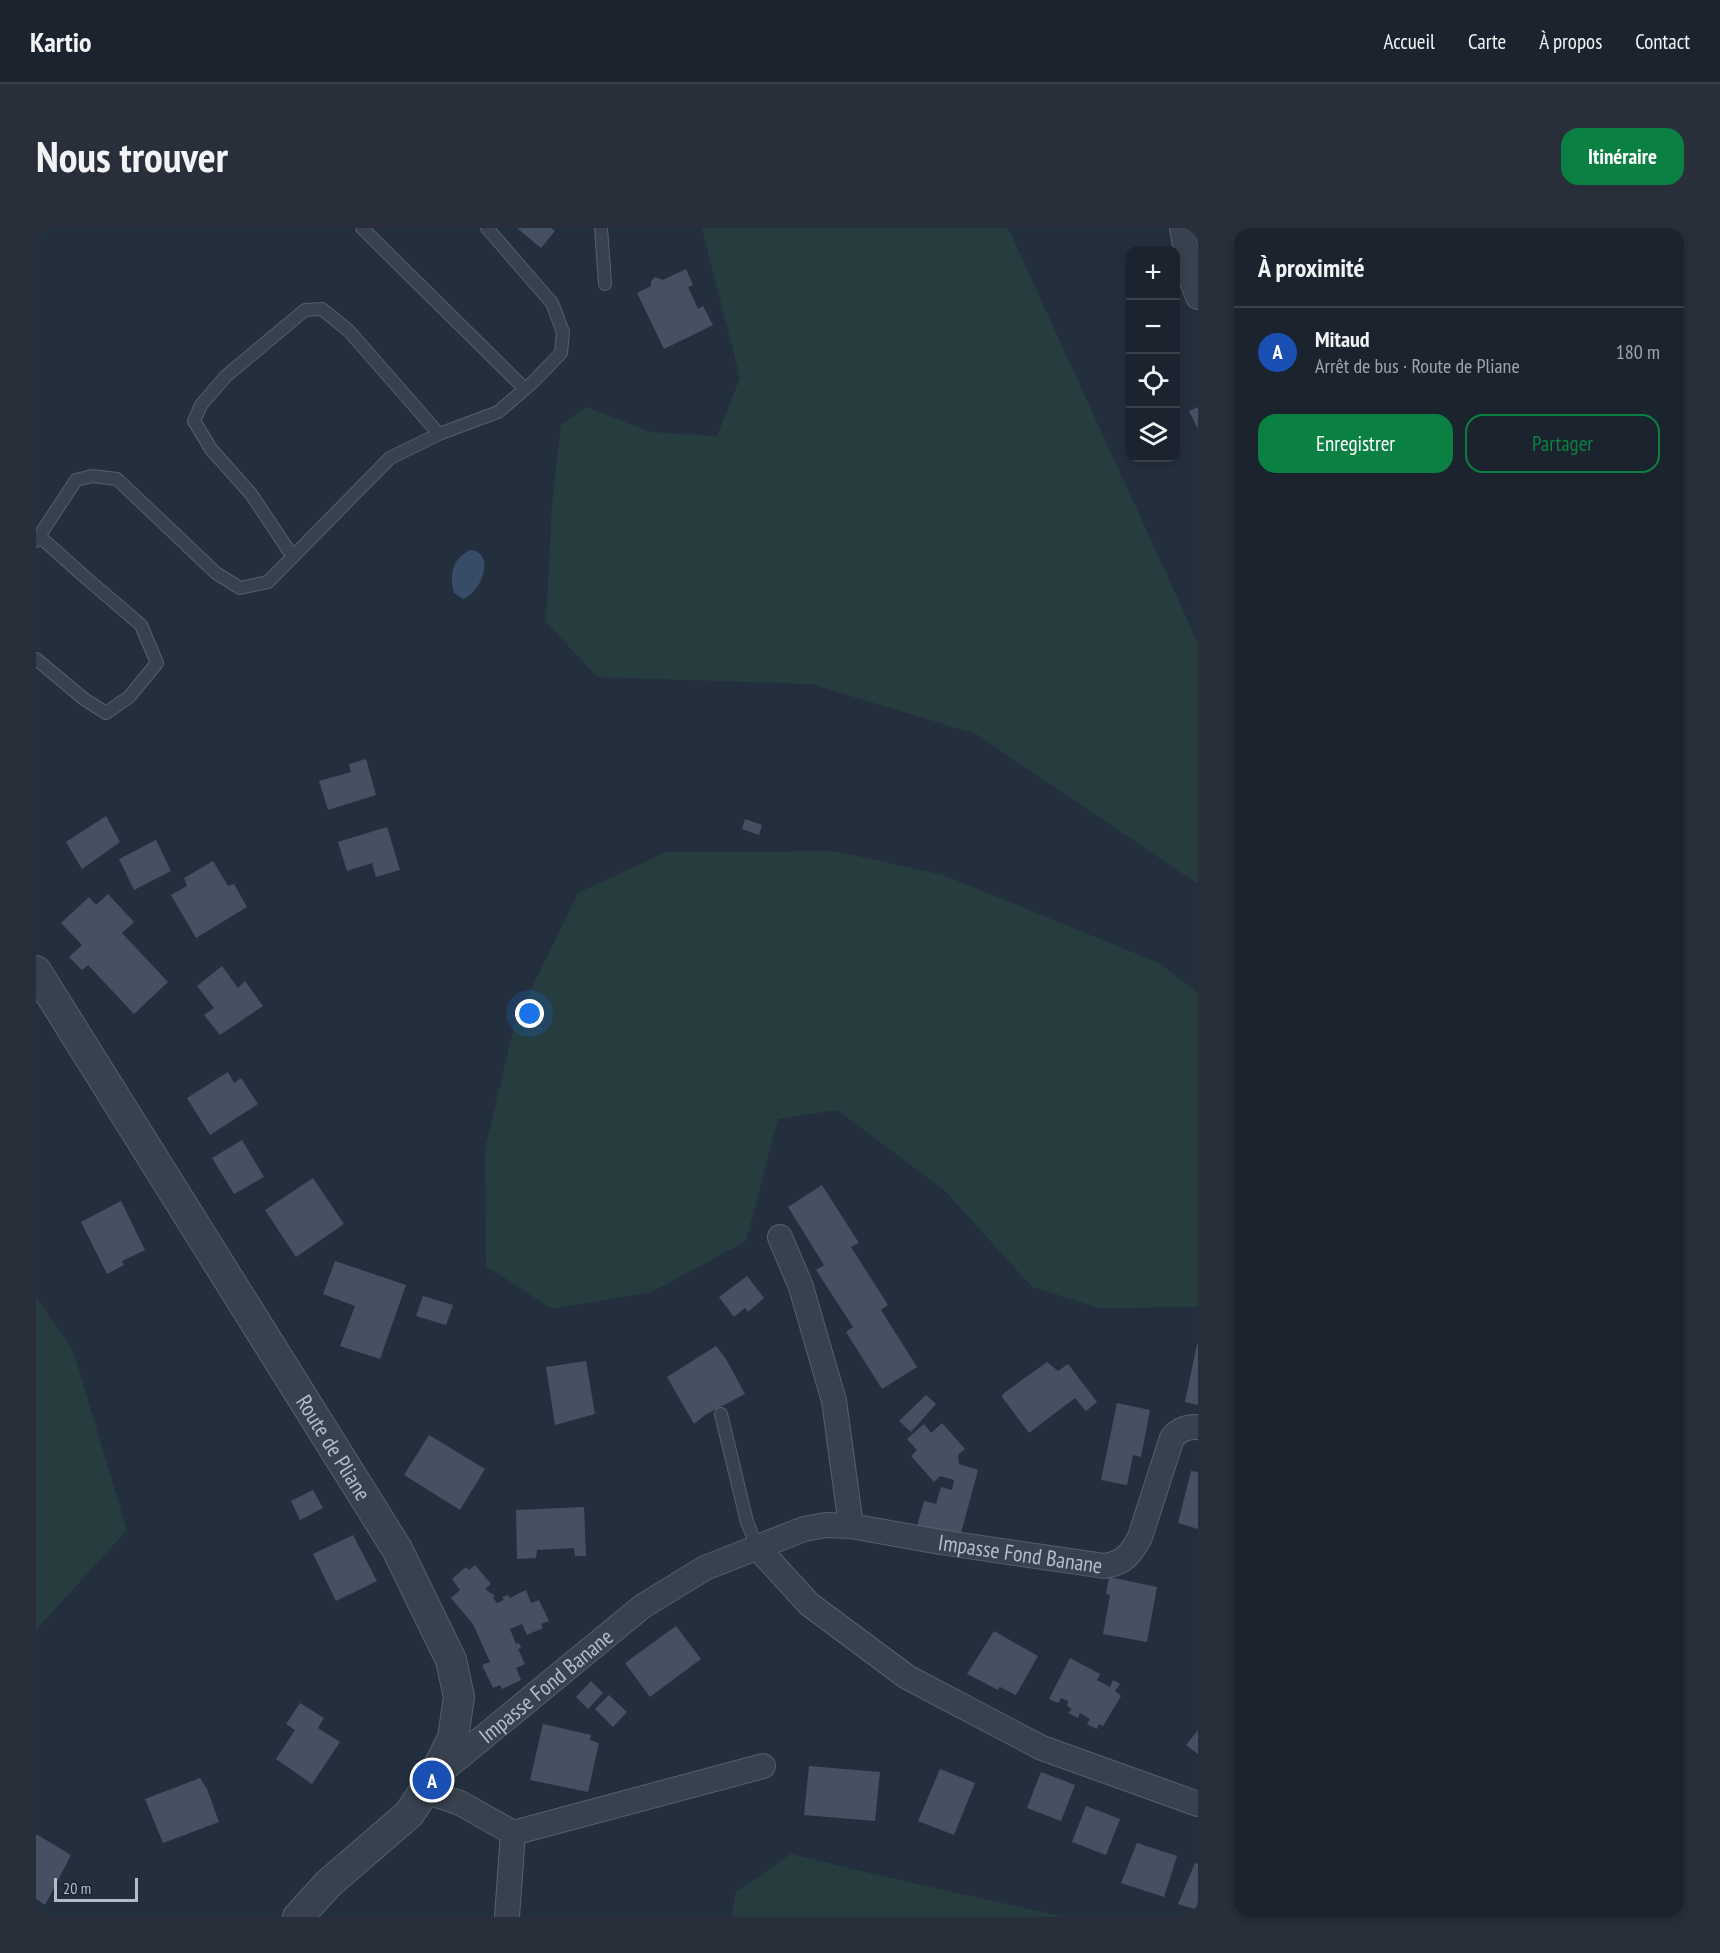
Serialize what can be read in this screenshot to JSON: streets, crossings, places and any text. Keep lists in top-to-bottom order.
{
  "streets": {
    "street": ["Route de Pliane", "Impasse Fond Banane"]
  },
  "crossings": [
    ["Route de Pliane", "Impasse Fond Banane"]
  ],
  "scale_bar": "20 m",
  "page": {
    "header": "Kartio",
    "nav": [
      "Accueil",
      "Carte",
      "À propos",
      "Contact"
    ],
    "buttons": [
      "Itinéraire",
      ["Enregistrer", "Partager"]
    ],
    "title": "Nous trouver",
    "heading": "À proximité",
    "map_buttons": ["+", "−"],
    "list": [
      {
        "mark": "A",
        "name": "Mitaud",
        "note": "Arrêt de bus · Route de Pliane",
        "value": "180 m"
      }
    ],
    "pins": "A",
    "scale": "20 m"
  }
}
